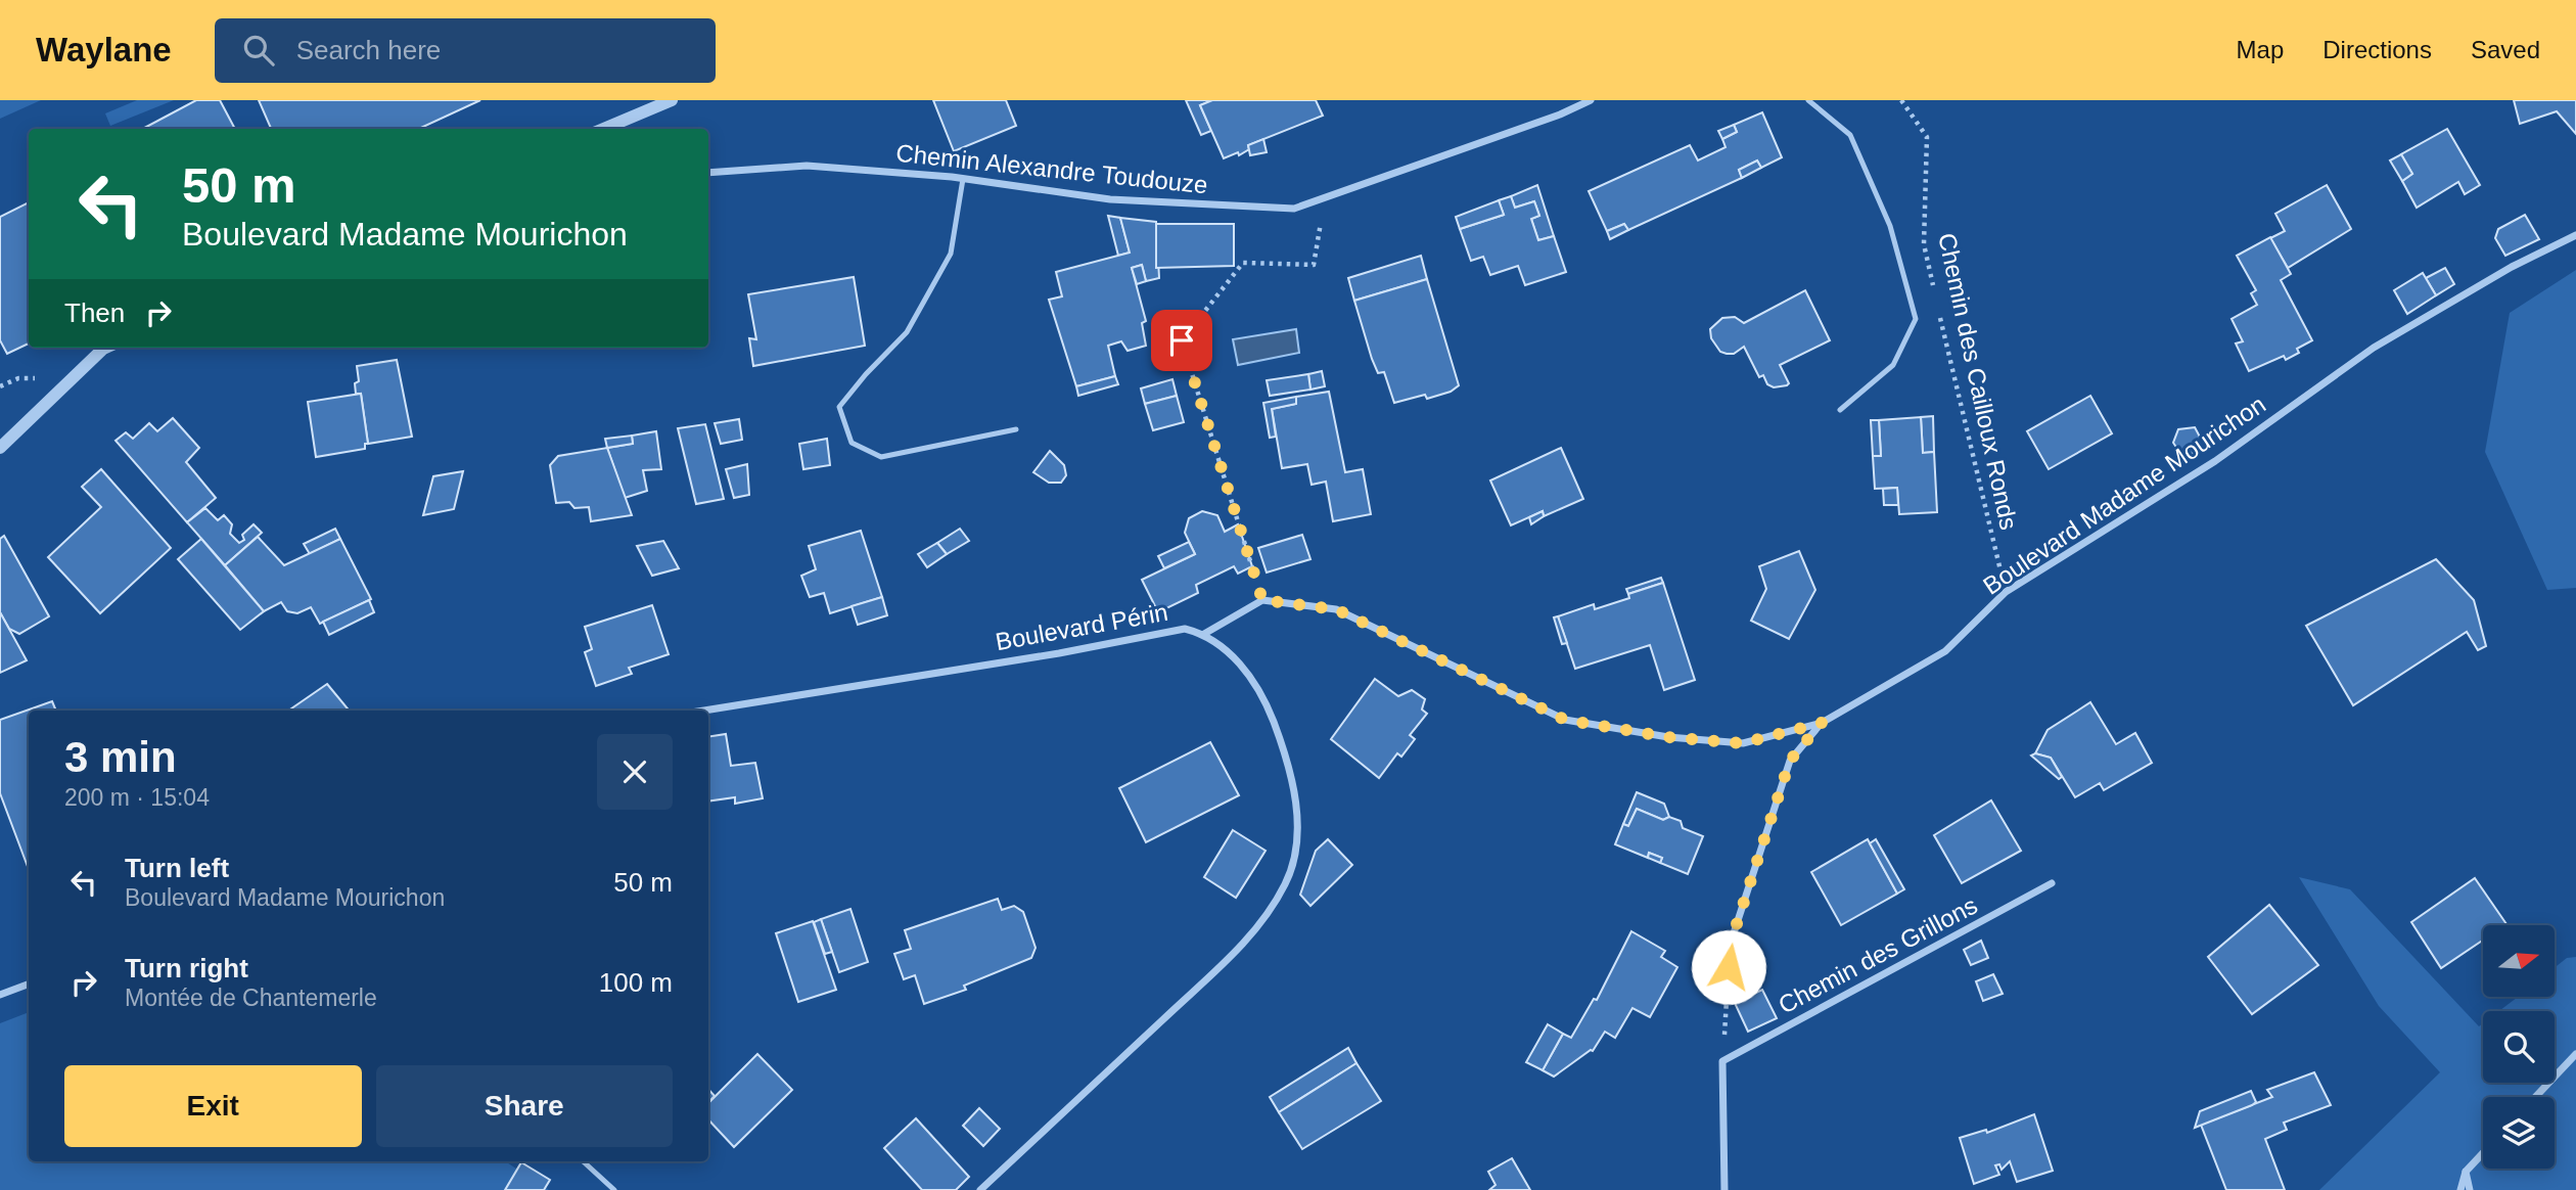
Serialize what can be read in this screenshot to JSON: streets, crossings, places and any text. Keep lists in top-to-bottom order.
{
  "streets": {
    "street": [
      "Chemin Alexandre Toudouze",
      "Boulevard Madame Mourichon",
      "Boulevard Périn",
      "Chemin des Grillons"
    ],
    "path": ["Chemin des Cailloux Ronds"]
  },
  "crossings": [
    ["Chemin des Cailloux Ronds", "Boulevard Madame Mourichon"]
  ],
  "north": "right",
  "page": {
    "header": "Waylane",
    "search": "Search here",
    "nav": ["Map", "Directions", "Saved"],
    "turn": ["50 m", "Boulevard Madame Mourichon"],
    "then": "Then",
    "heading": ["3 min", "200 m · 15:04"],
    "list": [
      {
        "name": "Turn left",
        "note": "Boulevard Madame Mourichon",
        "value": "50 m"
      },
      {
        "name": "Turn right",
        "note": "Montée de Chantemerle",
        "value": "100 m"
      }
    ],
    "buttons": ["Exit", "Share"]
  }
}
